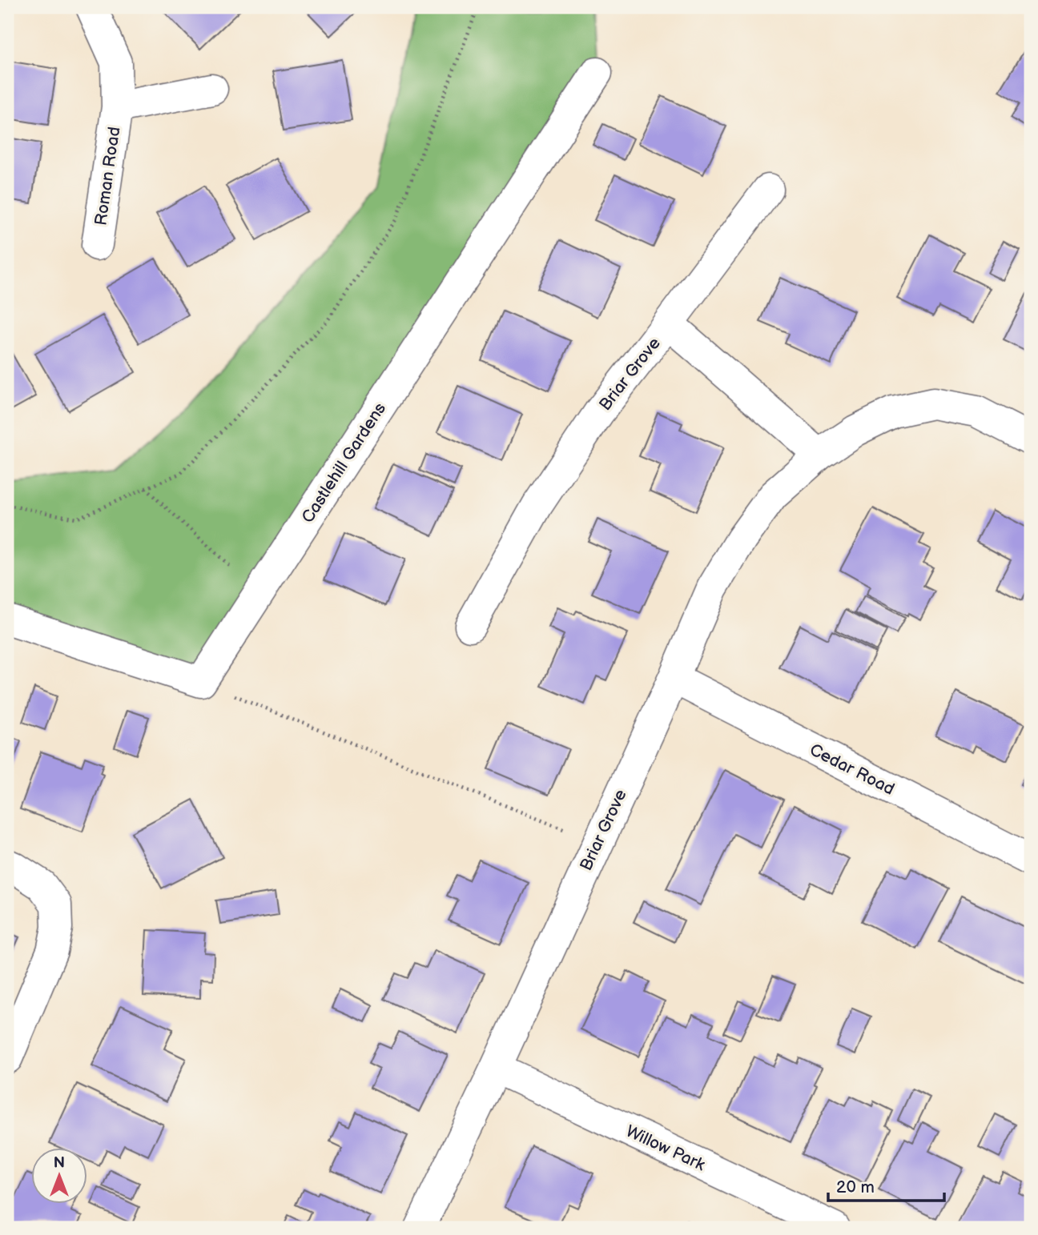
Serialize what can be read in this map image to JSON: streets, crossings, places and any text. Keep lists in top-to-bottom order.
{
  "streets": {
    "street": [
      "Roman Road",
      "Briar Grove",
      "Castlehill Gardens",
      "Cedar Road",
      "Willow Park"
    ]
  },
  "crossings": [
    ["Briar Grove", "Cedar Road"],
    ["Briar Grove", "Willow Park"]
  ],
  "scale_bar": "20 m",
  "north": "top"
}
